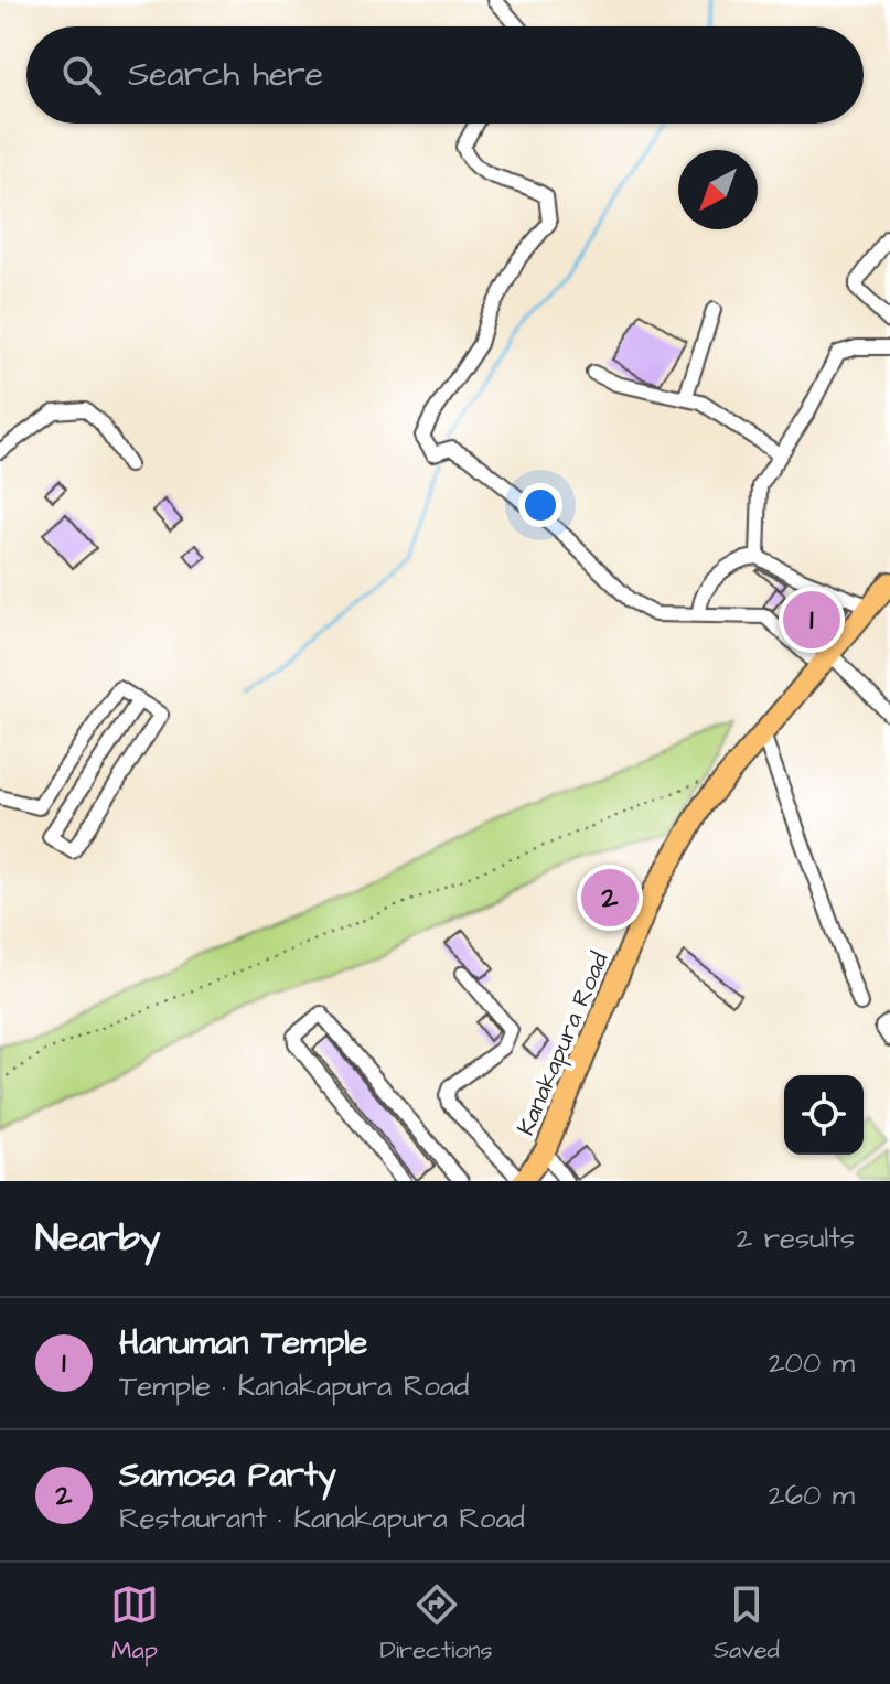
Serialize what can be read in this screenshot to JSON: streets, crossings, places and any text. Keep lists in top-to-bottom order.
{
  "streets": {
    "highway": ["Kanakapura Road"]
  },
  "north": "bottom left",
  "page": {
    "search": "Search here",
    "pins": ["1", "2"],
    "heading": ["Nearby", "2 results"],
    "list": [
      {
        "mark": "1",
        "name": "Hanuman Temple",
        "note": "Temple · Kanakapura Road",
        "value": "200 m"
      },
      {
        "mark": "2",
        "name": "Samosa Party",
        "note": "Restaurant · Kanakapura Road",
        "value": "260 m"
      }
    ],
    "nav": ["Map", "Directions", "Saved"]
  }
}
